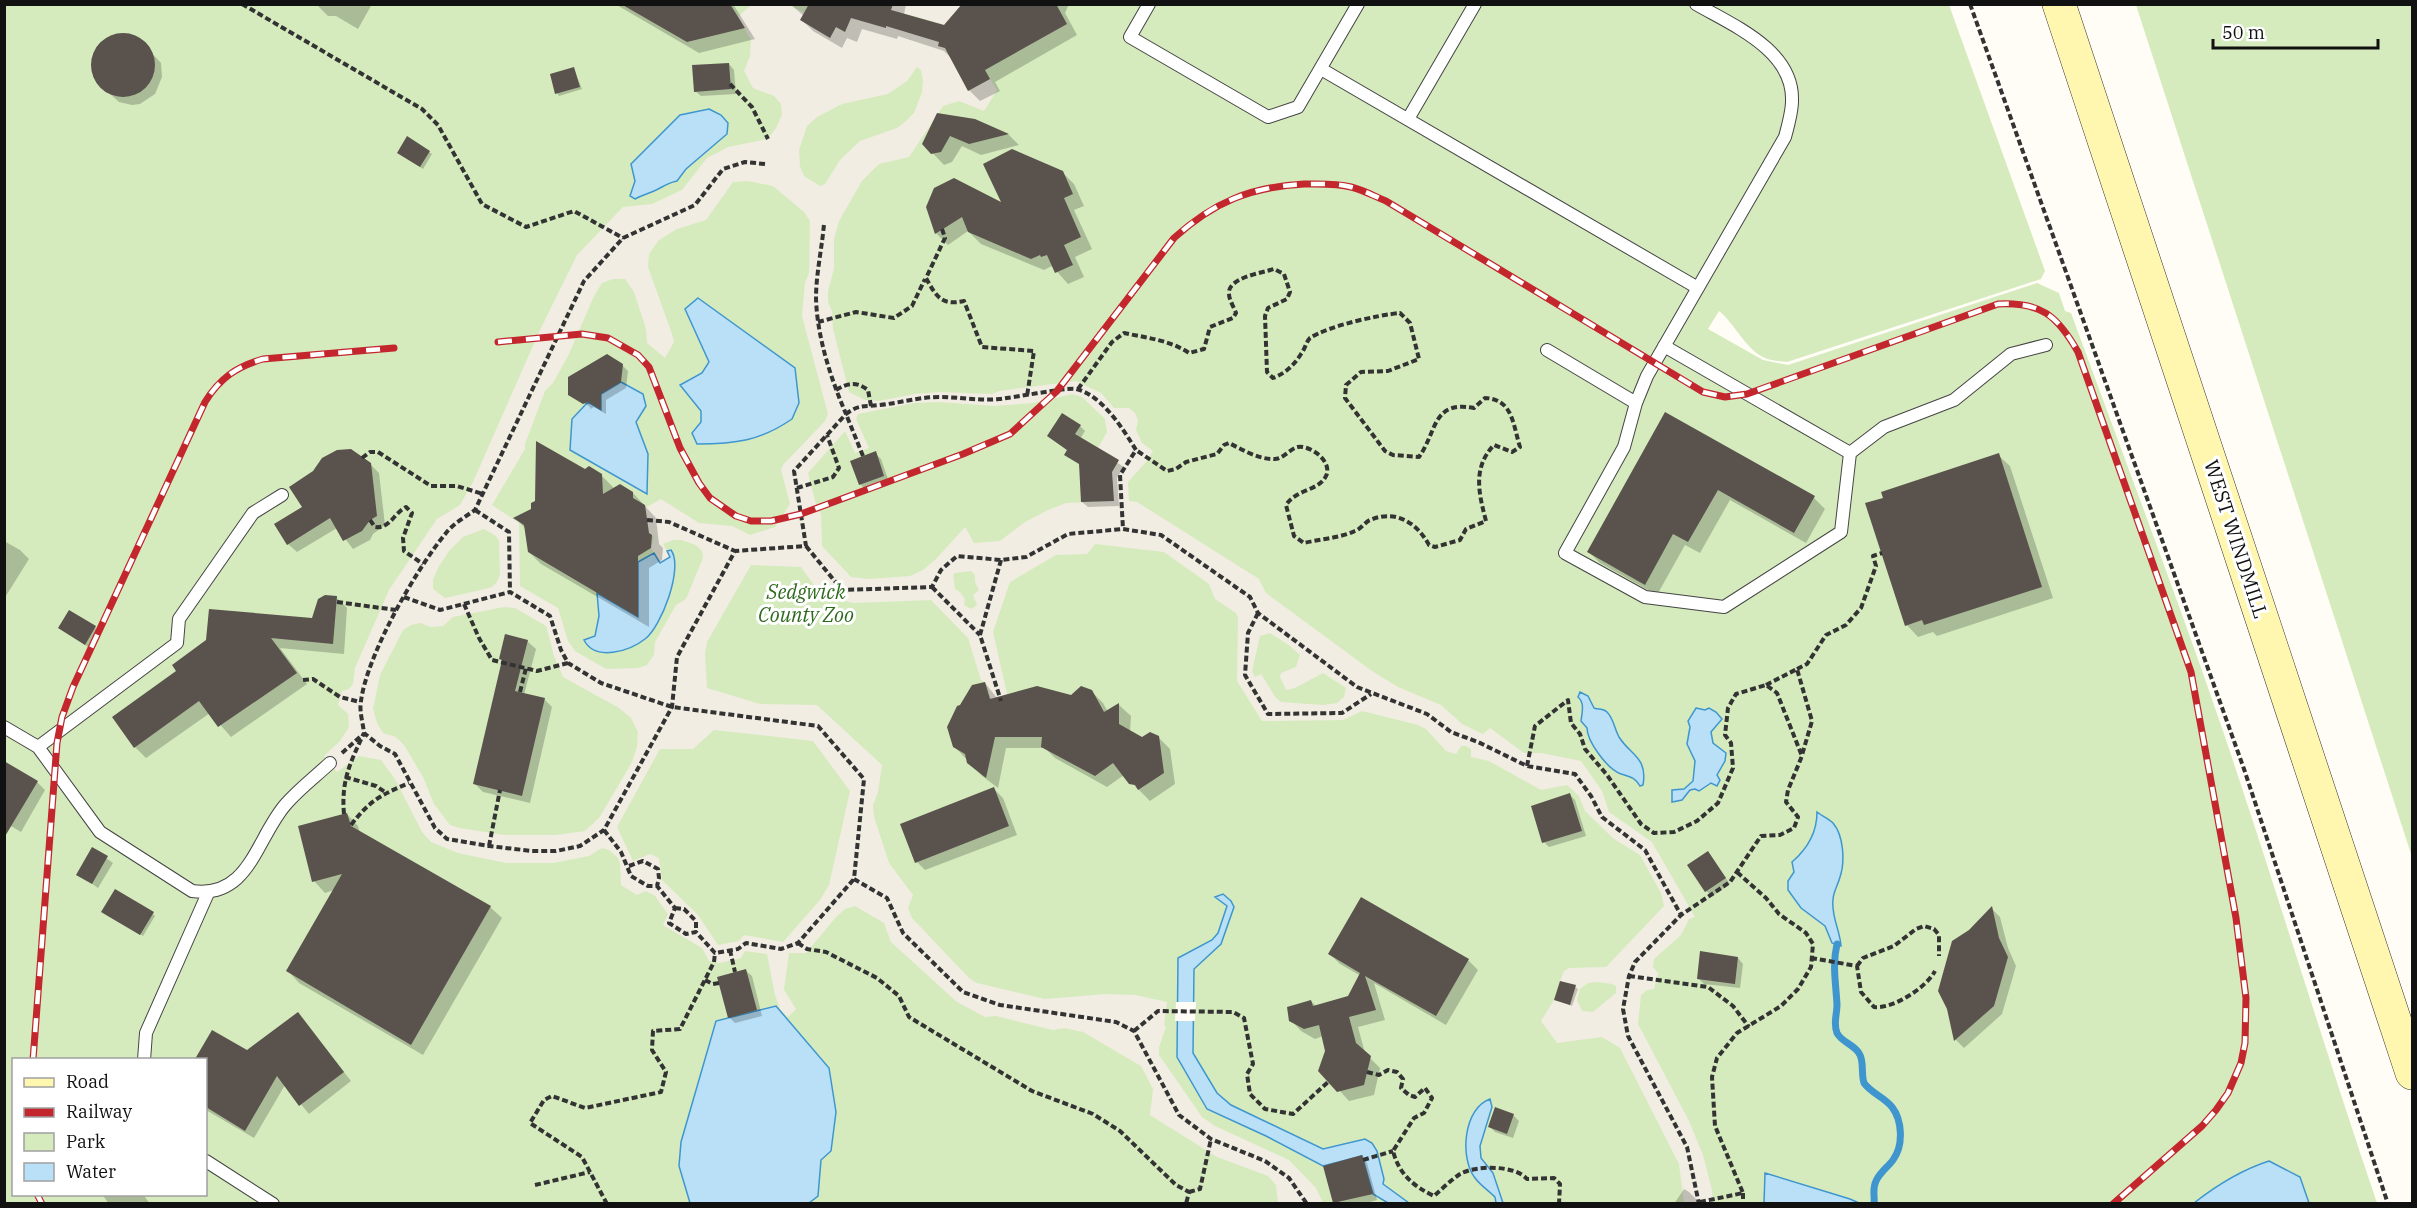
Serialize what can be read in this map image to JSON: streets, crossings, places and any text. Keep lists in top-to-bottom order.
{
  "streets": {
    "street": ["WEST WINDMILL"]
  },
  "parks": ["Sedgwick County Zoo"],
  "legend": [
    "Road",
    "Railway",
    "Park",
    "Water"
  ],
  "scale_bar": "50 m"
}
